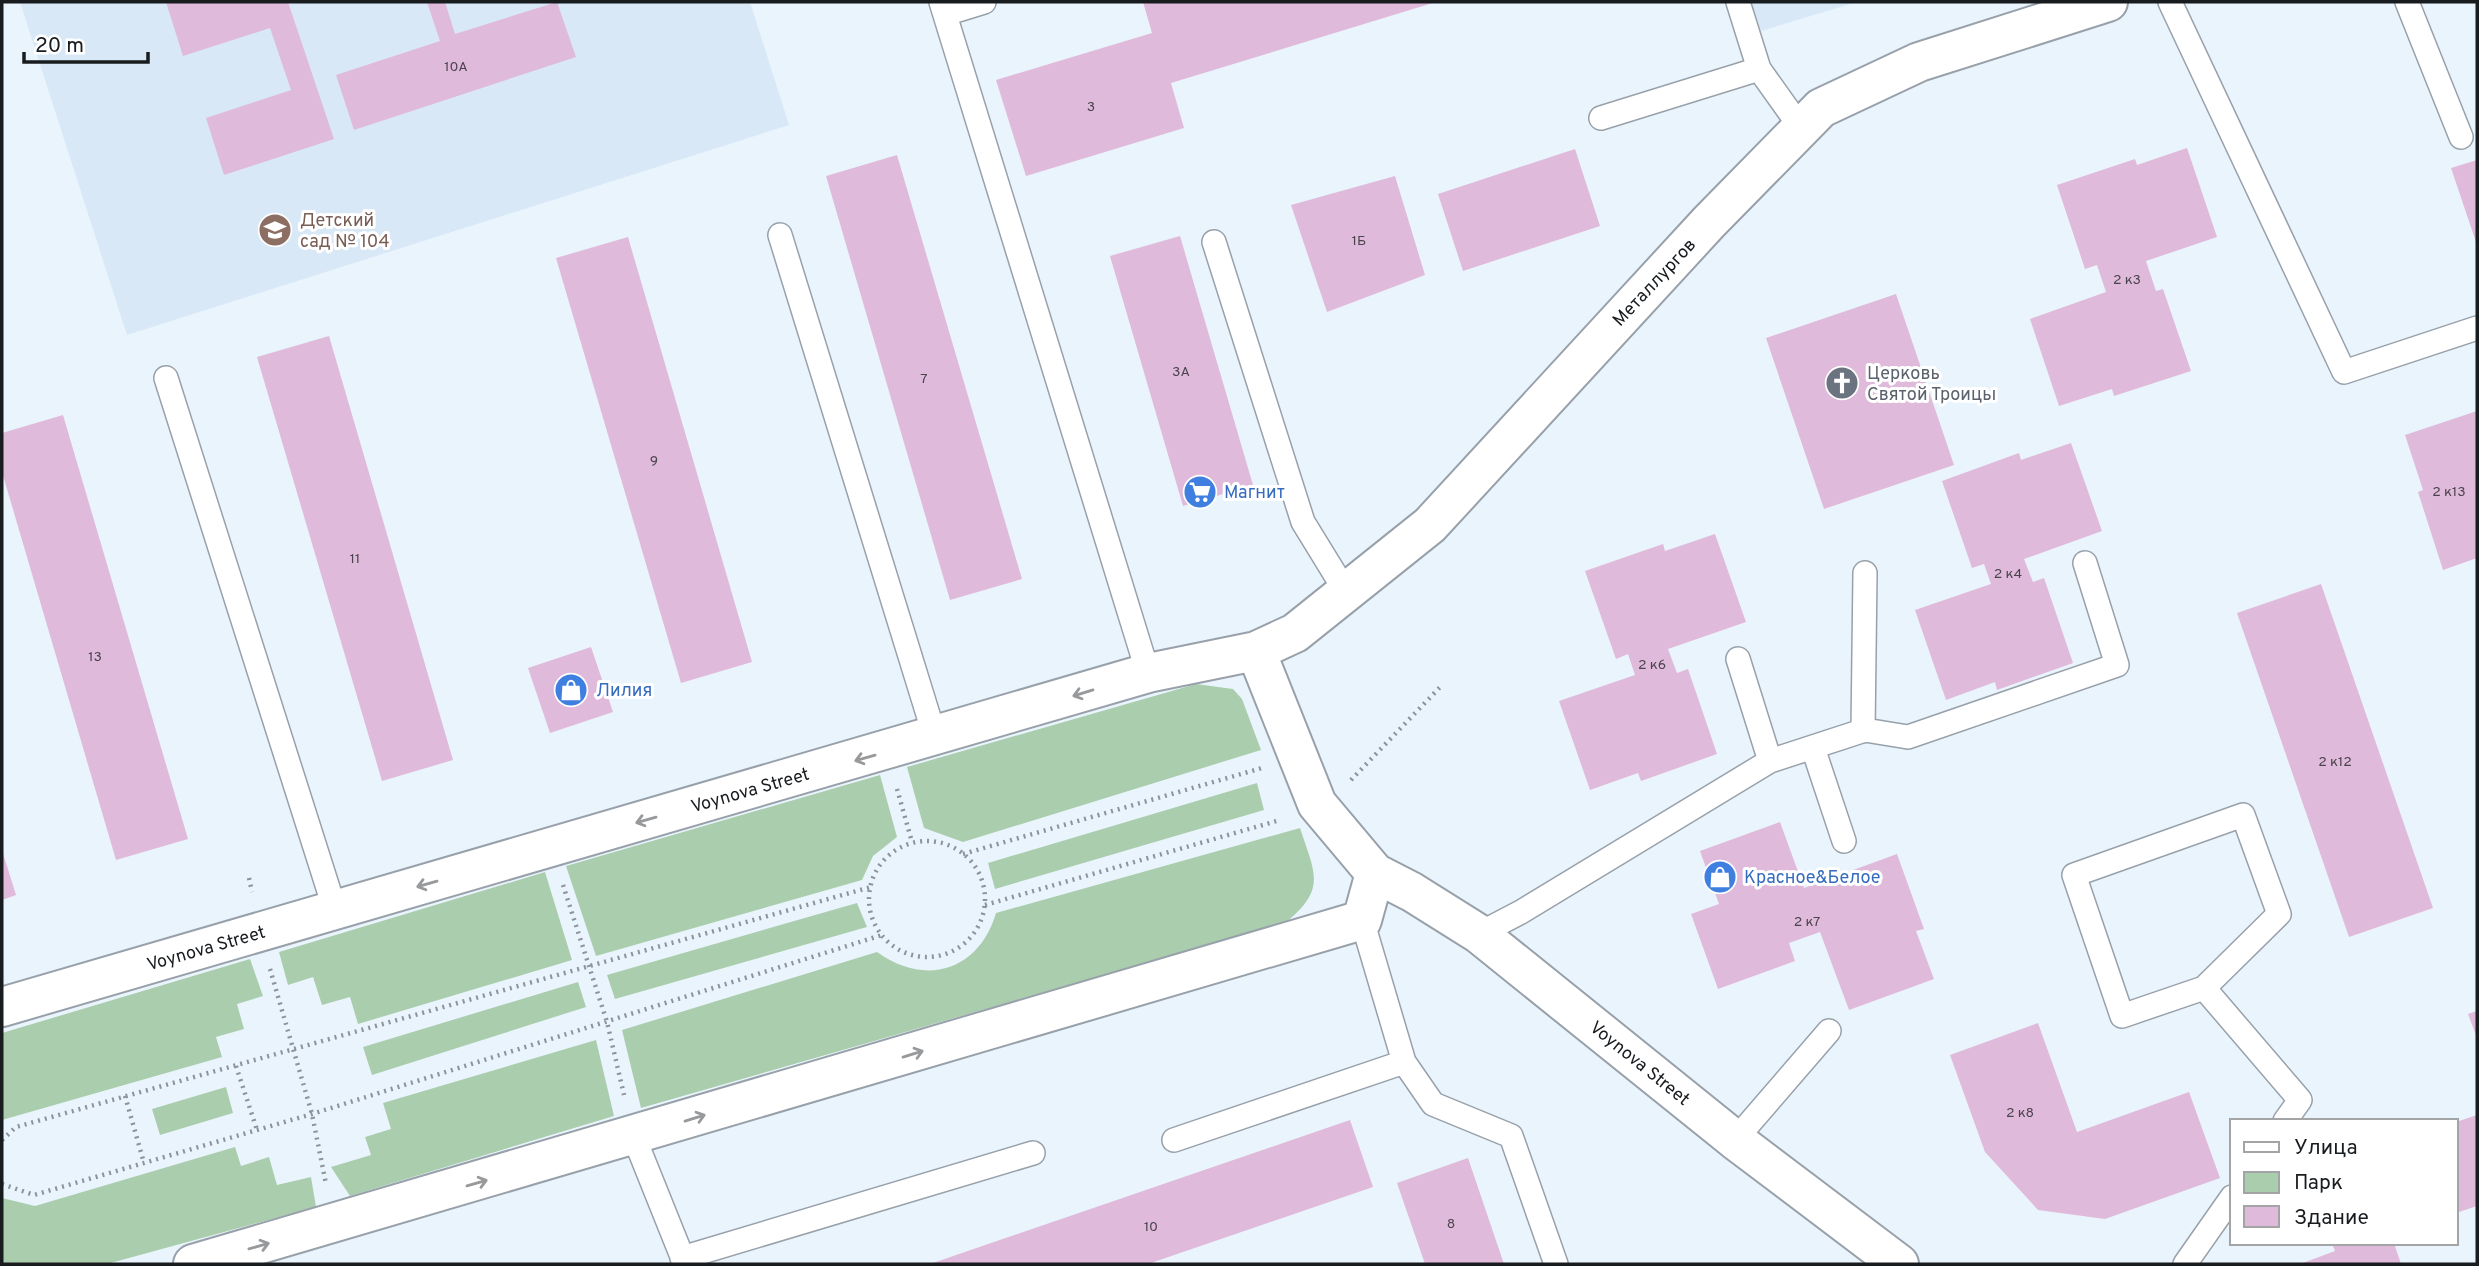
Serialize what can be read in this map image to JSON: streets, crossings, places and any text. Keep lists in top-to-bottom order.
{
  "streets": {
    "street": ["Металлургов", "Voynova Street"]
  },
  "crossings": [
    ["Металлургов", "Voynova Street"]
  ],
  "places": {
    "school or university": ["Детский сад № 104"],
    "church": ["Церковь Святой Троицы"],
    "supermarket": ["Магнит"],
    "shop": ["Лилия", "Красное&Белое"]
  },
  "house_numbers": [
    "10А",
    "3",
    "1Б",
    "2 к3",
    "3А",
    "7",
    "9",
    "2 к13",
    "11",
    "2 к4",
    "13",
    "2 к6",
    "2 к12",
    "2 к7",
    "2 к8",
    "8",
    "10"
  ],
  "legend": ["Улица", "Парк", "Здание"],
  "scale_bar": "20 m"
}
